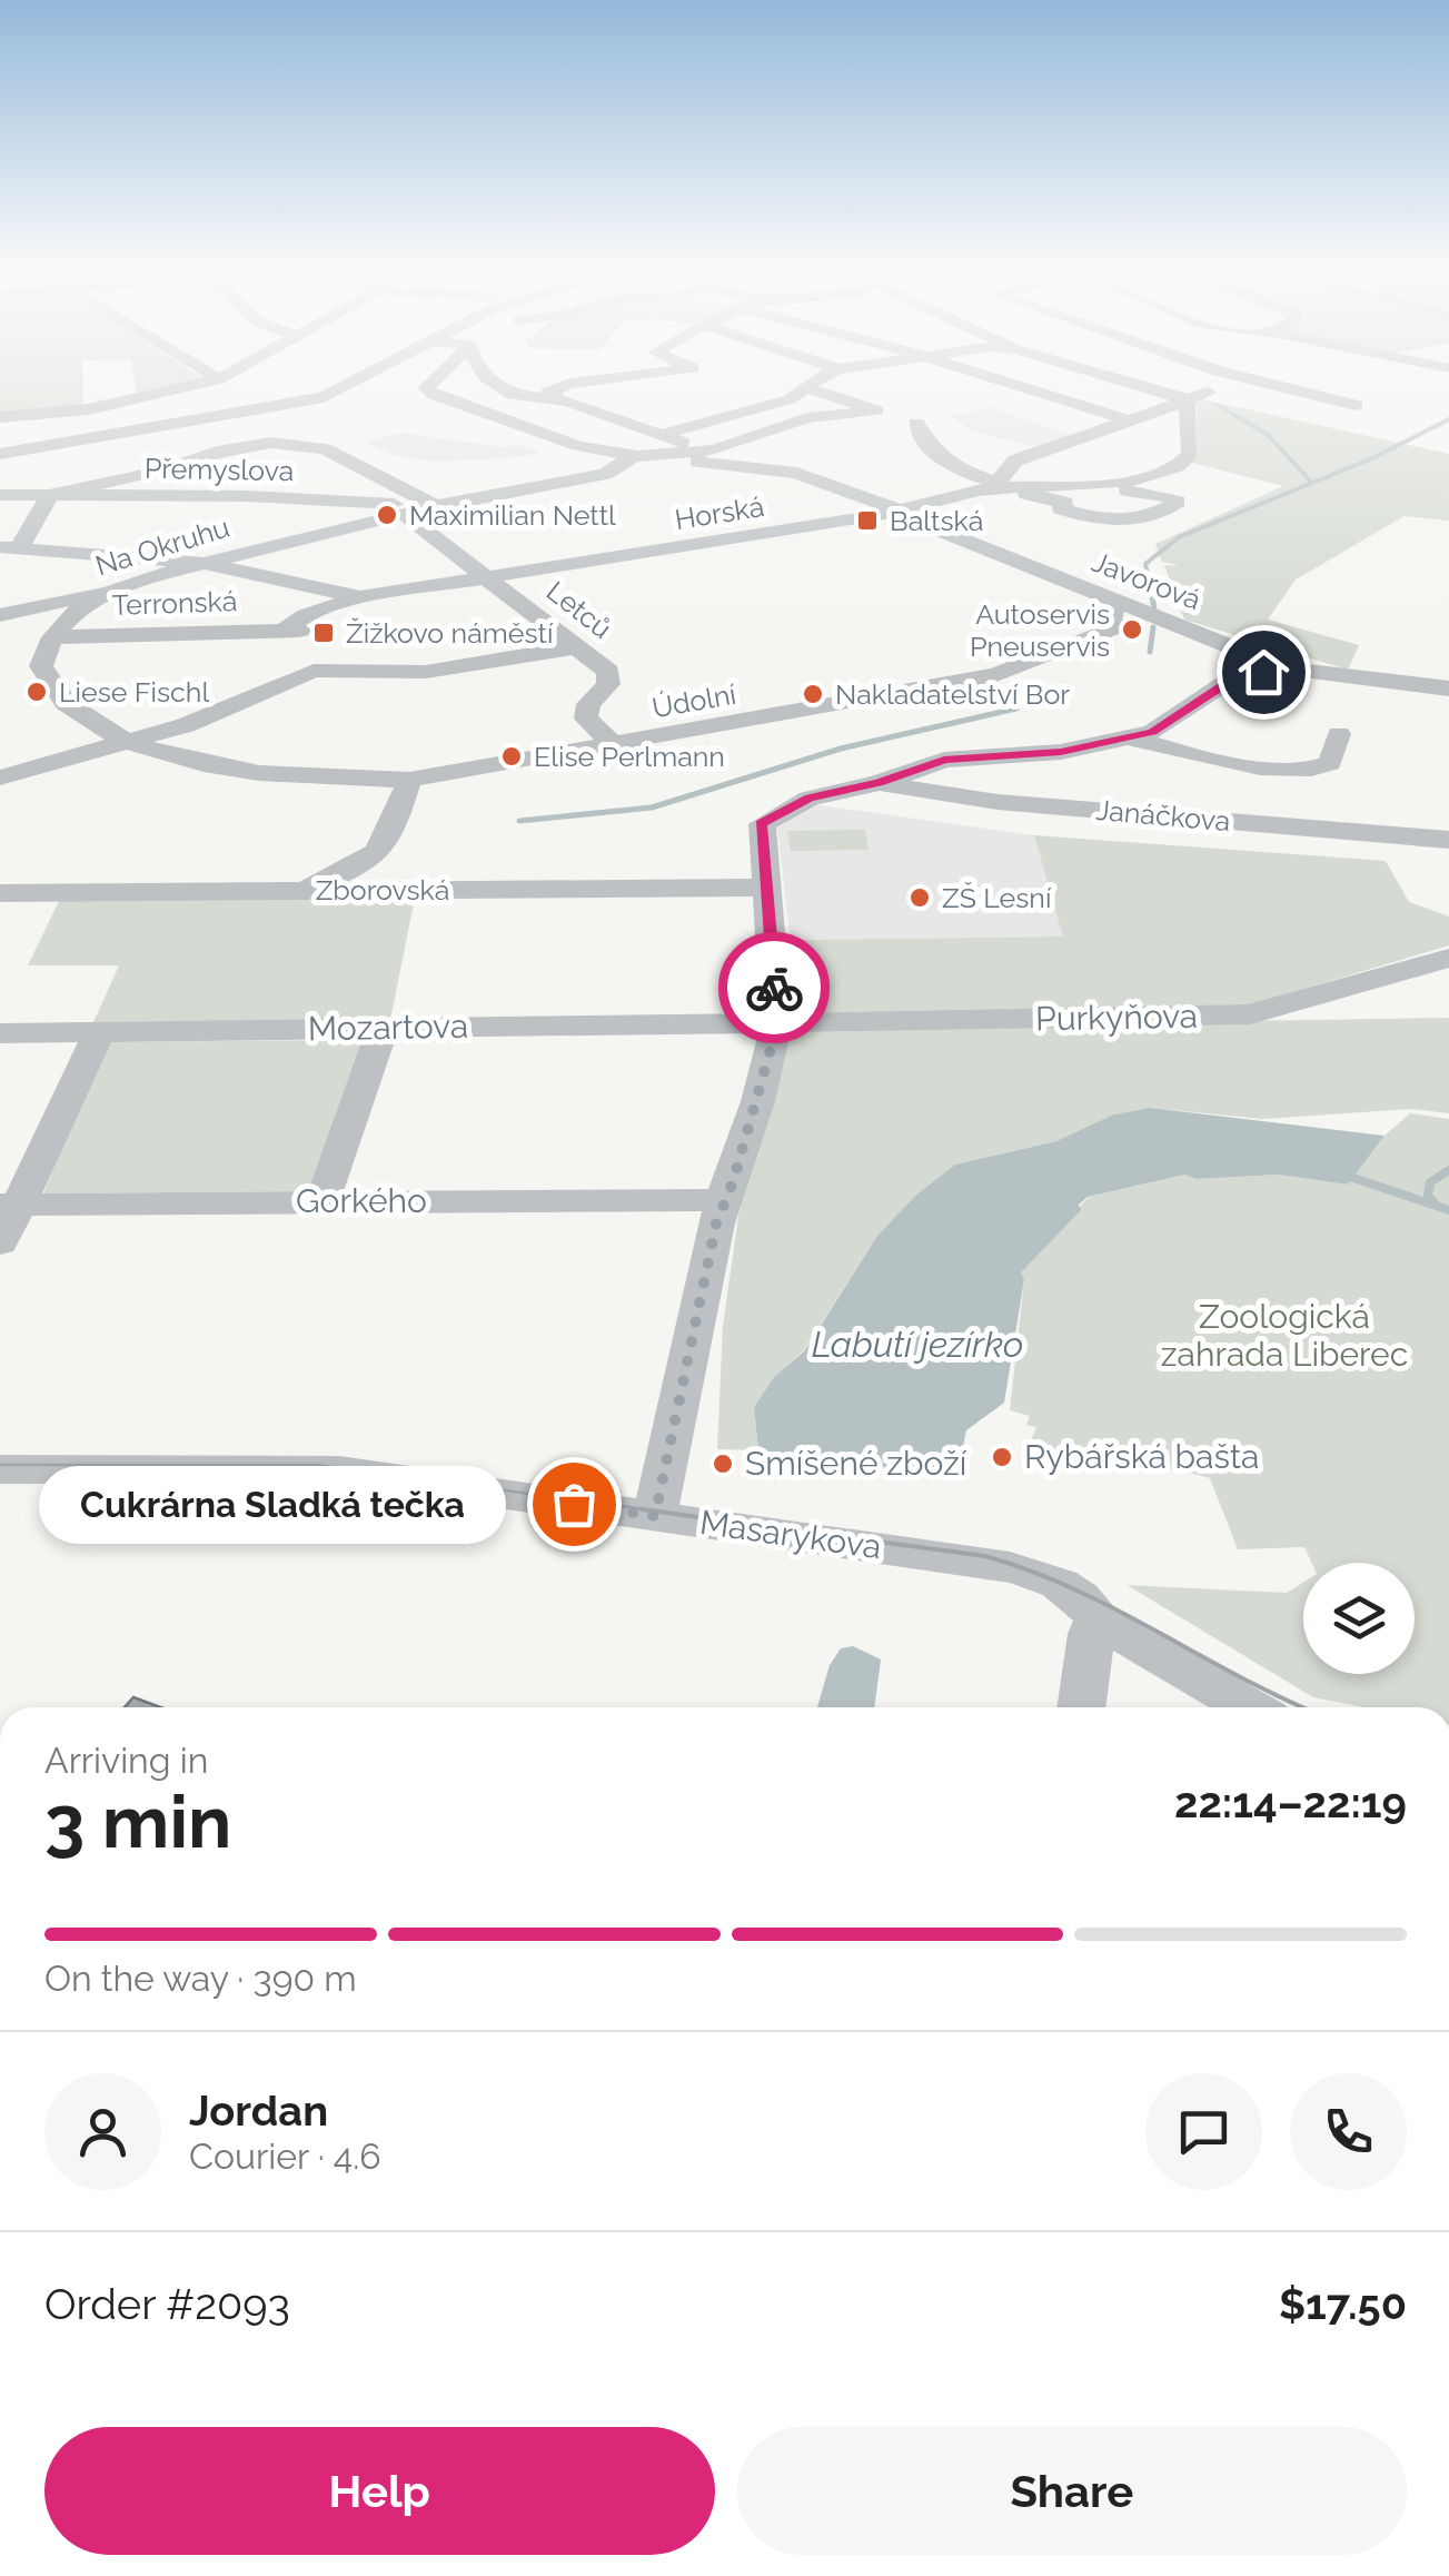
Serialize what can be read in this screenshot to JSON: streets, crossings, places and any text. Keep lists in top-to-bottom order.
{
  "streets": {
    "street": [
      "Přemyslova",
      "Horská",
      "Na Okruhu",
      "Javorová",
      "Terronská",
      "Letců",
      "Údolní",
      "Janáčkova",
      "Zborovská",
      "Purkyňova",
      "Mozartova",
      "Gorkého",
      "Masarykova"
    ]
  },
  "crossings": [
    ["Přemyslova", "Na Okruhu"],
    ["Horská", "Javorová"],
    ["Horská", "Terronská"],
    ["Horská", "Letců"],
    ["Na Okruhu", "Terronská"],
    ["Na Okruhu", "Letců"],
    ["Javorová", "Údolní"],
    ["Letců", "Údolní"],
    ["Purkyňova", "Mozartova"]
  ],
  "water": ["Labutí jezírko"],
  "parks": ["Zoologická zahrada Liberec"],
  "places": {
    "other": [
      "Maximilian Nettl",
      "Autoservis Pneuservis",
      "Liese Fischl",
      "Nakladatelství Bor",
      "Elise Perlmann",
      "ZŠ Lesní",
      "Rybářská bašta",
      "Smíšené zboží",
      "Cukrárna Sladká tečka"
    ],
    "transit": ["Baltská", "Žižkovo náměstí"]
  },
  "page": {
    "bubble": "Cukrárna Sladká tečka",
    "heading": ["3 min", "Arriving in", "22:14–22:19"],
    "panel": [
      "Jordan",
      "Courier · 4.6",
      "Order #2093",
      "$17.50"
    ],
    "bar": "On the way · 390 m",
    "buttons": ["Help", "Share"]
  }
}
